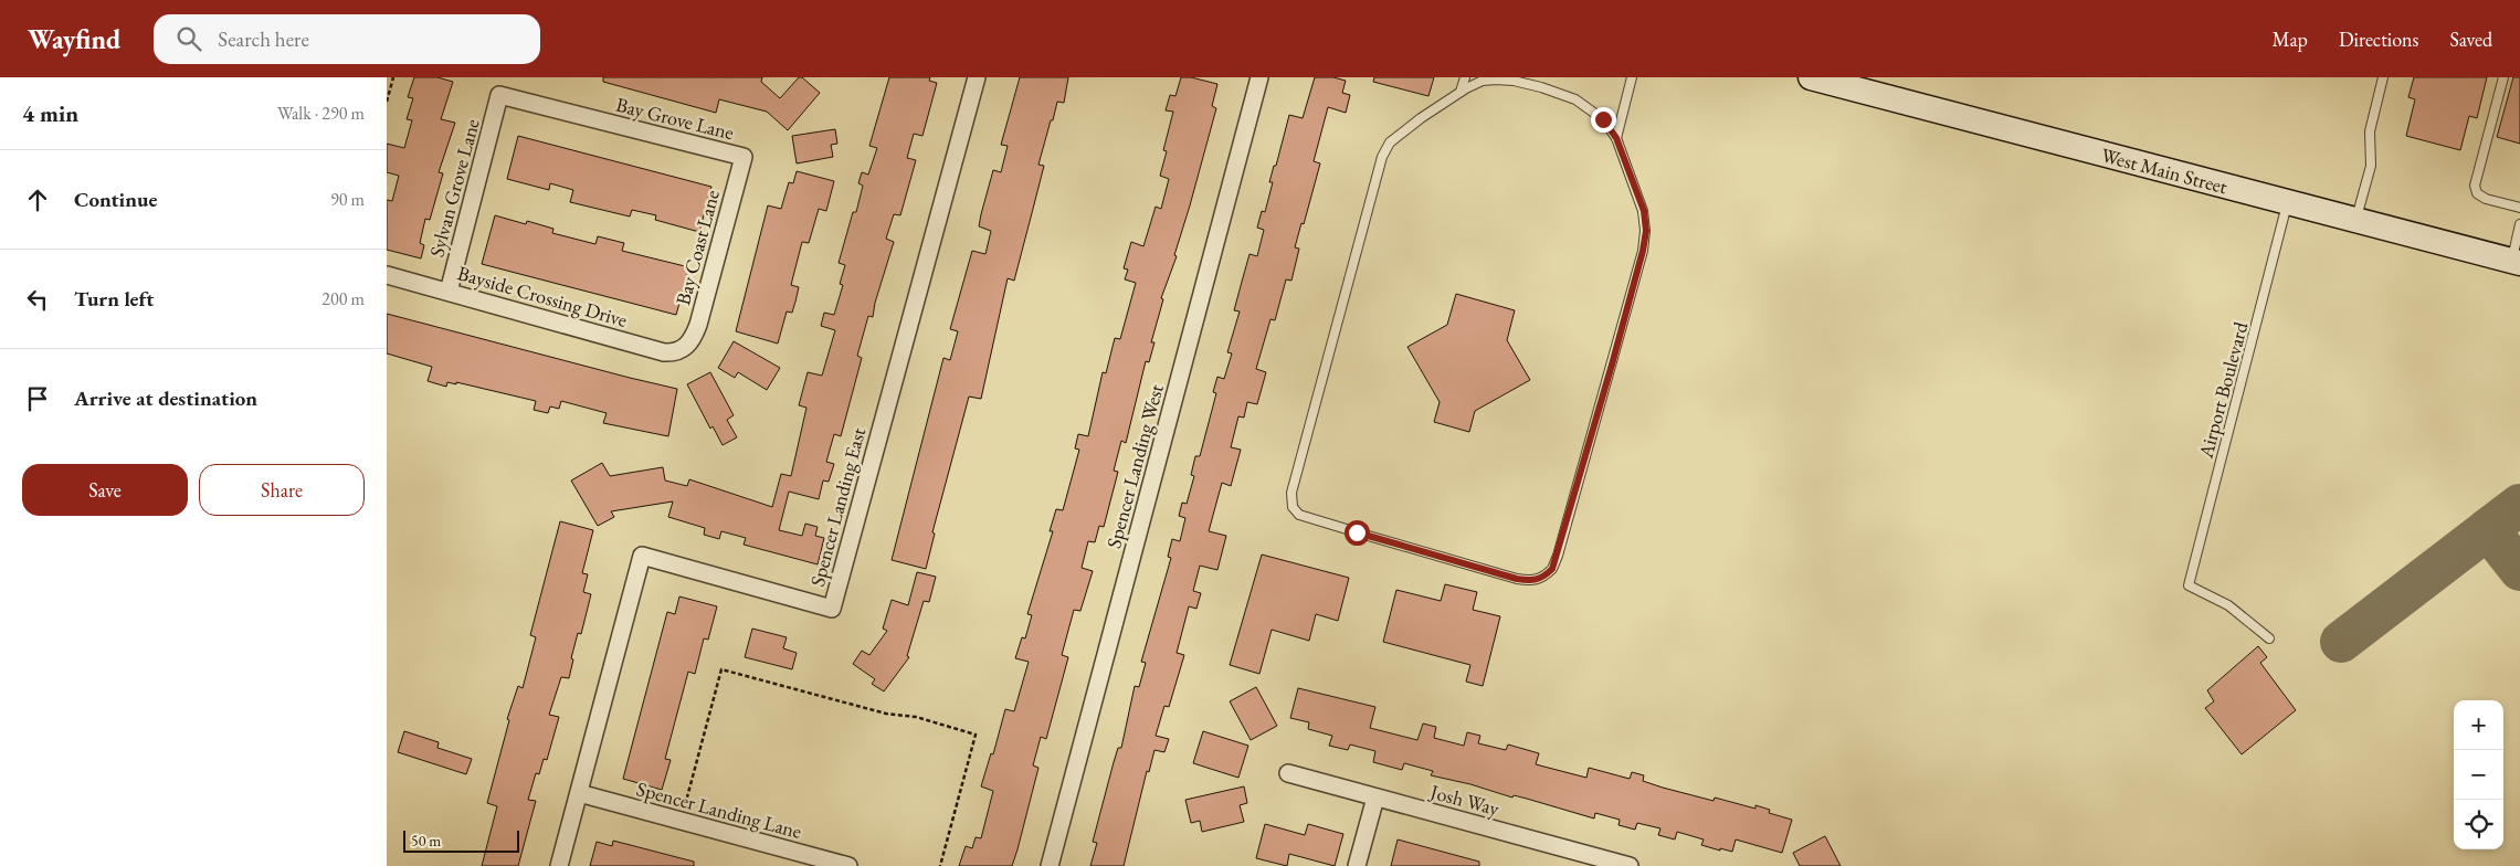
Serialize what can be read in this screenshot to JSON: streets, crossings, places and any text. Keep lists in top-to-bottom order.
{
  "streets": {
    "main road": ["West Main Street"],
    "street": [
      "Bay Grove Lane",
      "Sylvan Grove Lane",
      "Bay Coast Lane",
      "Bayside Crossing Drive",
      "Spencer Landing West",
      "Spencer Landing East",
      "Josh Way",
      "Spencer Landing Lane"
    ],
    "lane": ["Airport Boulevard"]
  },
  "crossings": [
    ["Bay Grove Lane", "Sylvan Grove Lane"],
    ["Bay Grove Lane", "Bay Coast Lane"],
    ["West Main Street", "Airport Boulevard"],
    ["Sylvan Grove Lane", "Bayside Crossing Drive"],
    ["Bay Coast Lane", "Bayside Crossing Drive"],
    ["Spencer Landing East", "Spencer Landing Lane"]
  ],
  "scale_bar": "50 m",
  "page": {
    "header": "Wayfind",
    "search": "Search here",
    "nav": ["Map", "Directions", "Saved"],
    "heading": ["4 min", "Walk · 290 m"],
    "list": [
      ["Continue", "90 m"],
      ["Turn left", "200 m"],
      "Arrive at destination"
    ],
    "buttons": ["Save", "Share"],
    "map_buttons": ["+", "−"],
    "scale": "50 m"
  }
}
